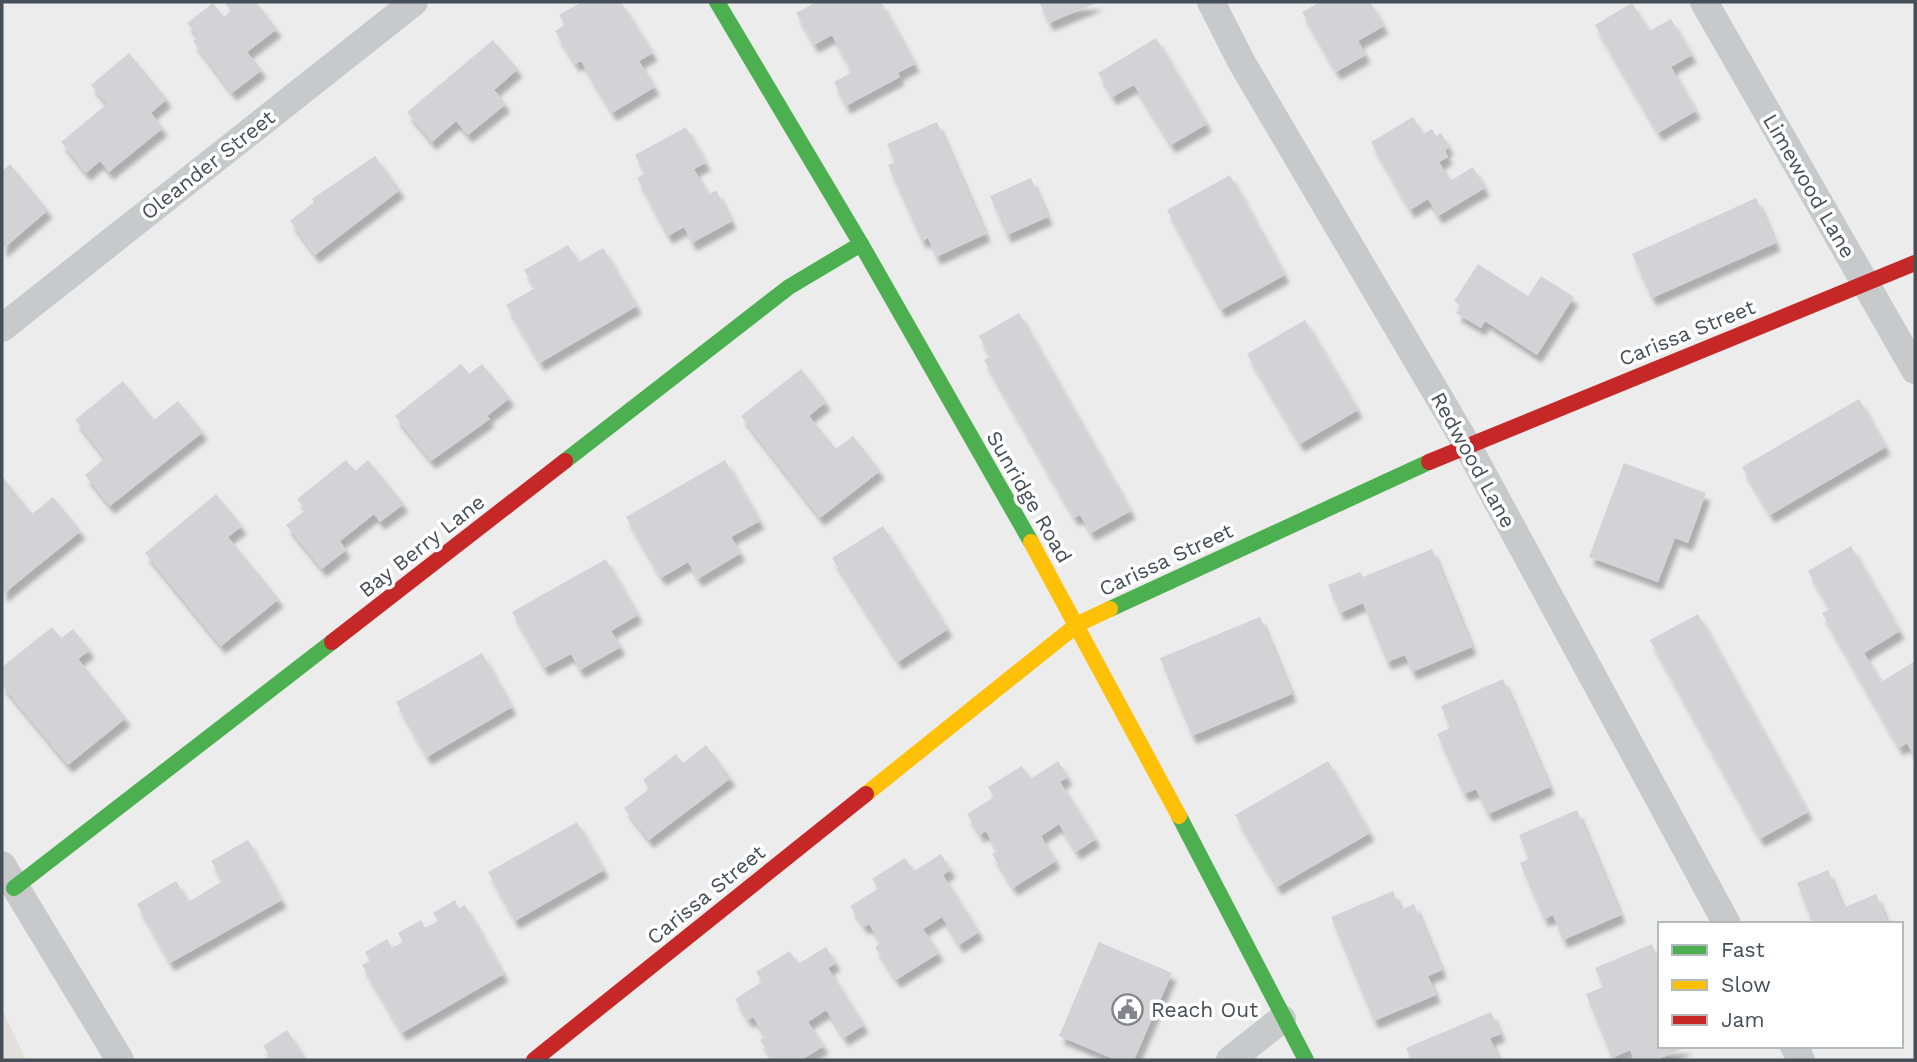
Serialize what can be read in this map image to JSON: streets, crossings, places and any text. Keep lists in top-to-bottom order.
{
  "streets": {
    "street": [
      "Oleander Street",
      "Limewood Lane",
      "Carissa Street",
      "Redwood Lane",
      "Sunridge Road",
      "Bay Berry Lane"
    ]
  },
  "crossings": [
    ["Limewood Lane", "Carissa Street"],
    ["Carissa Street", "Redwood Lane"],
    ["Carissa Street", "Sunridge Road"],
    ["Sunridge Road", "Bay Berry Lane"]
  ],
  "places": {
    "public building": ["Reach Out"]
  },
  "legend": ["Fast", "Slow", "Jam"]
}
